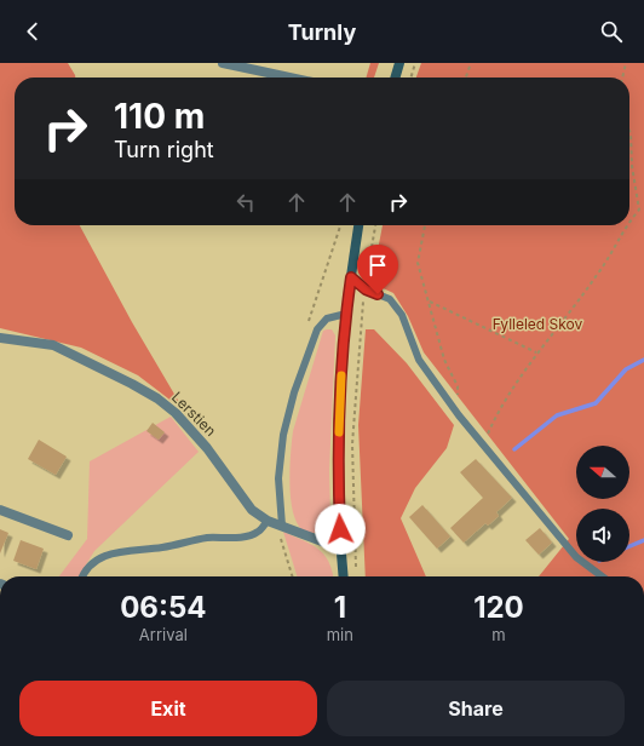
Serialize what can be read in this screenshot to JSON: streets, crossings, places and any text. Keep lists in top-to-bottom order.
{
  "streets": {
    "street": ["Lerstien"]
  },
  "parks": ["Fylleled Skov"],
  "north": "left",
  "page": {
    "header": "Turnly",
    "turn": ["110 m", "Turn right"],
    "eta": [
      "06:54",
      "Arrival",
      "1",
      "min",
      "120",
      "m"
    ],
    "buttons": ["Exit", "Share"]
  }
}
